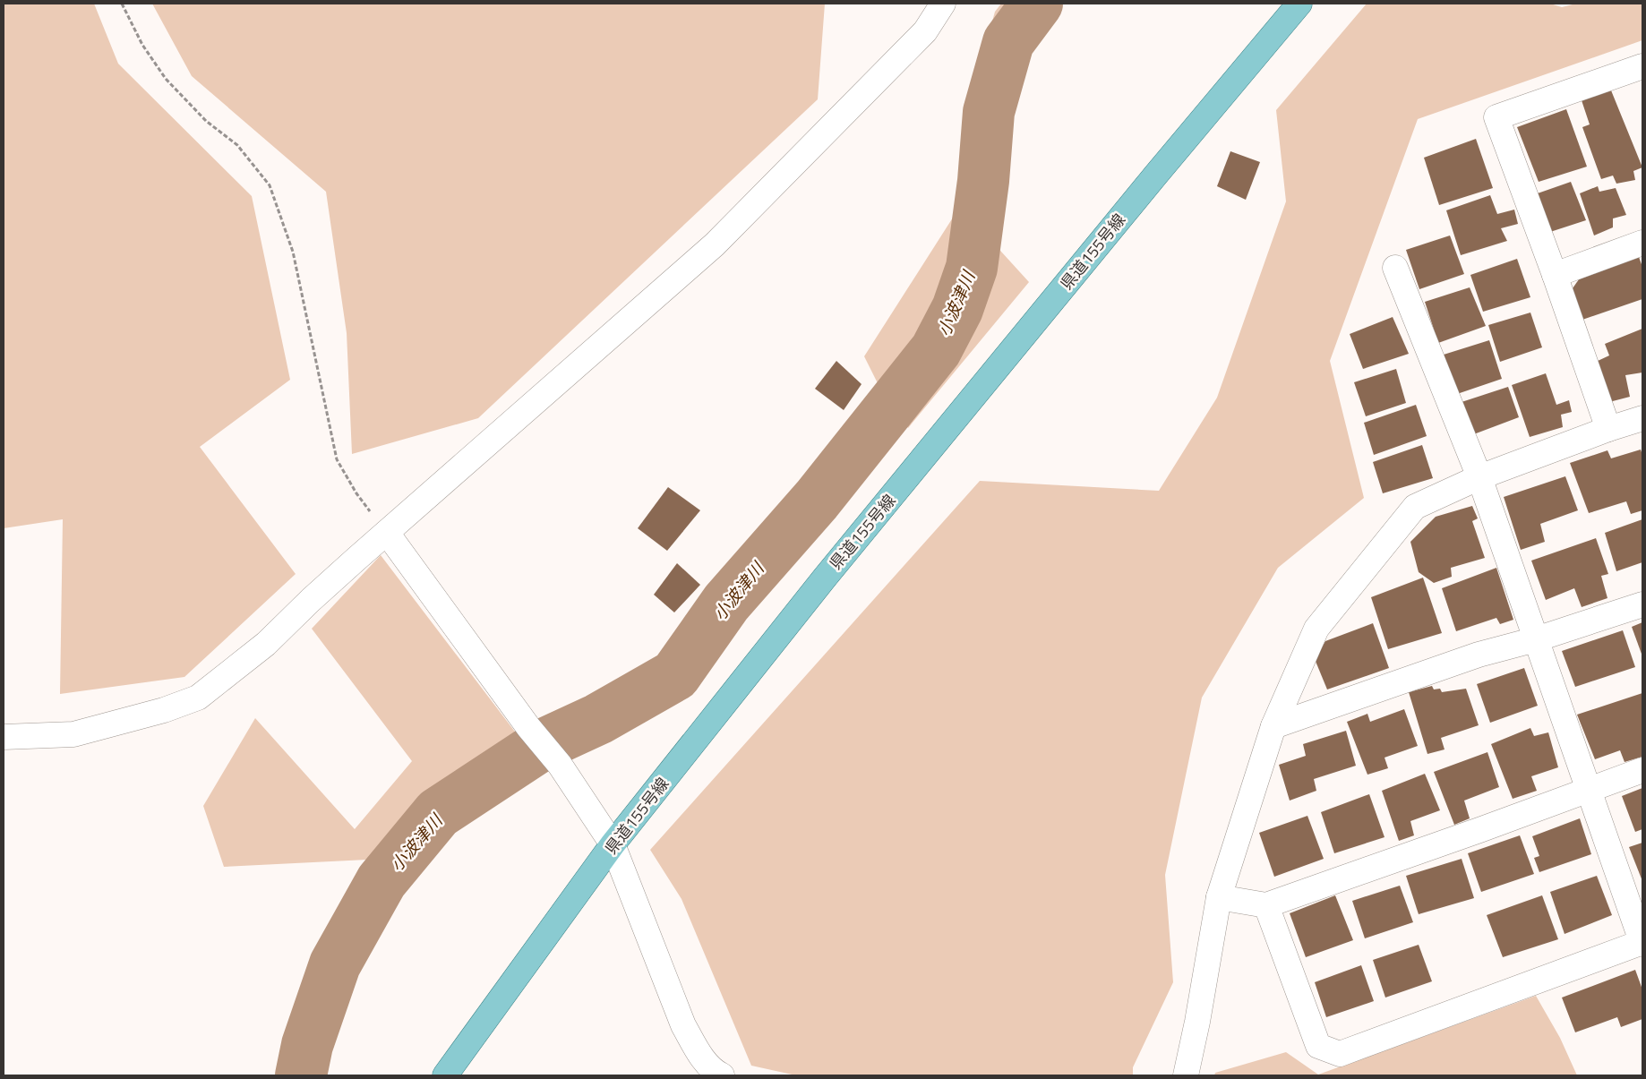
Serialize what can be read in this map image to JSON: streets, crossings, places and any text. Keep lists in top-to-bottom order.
{
  "streets": {
    "main road": ["県道155号線"]
  },
  "water": ["小波津川"]
}
